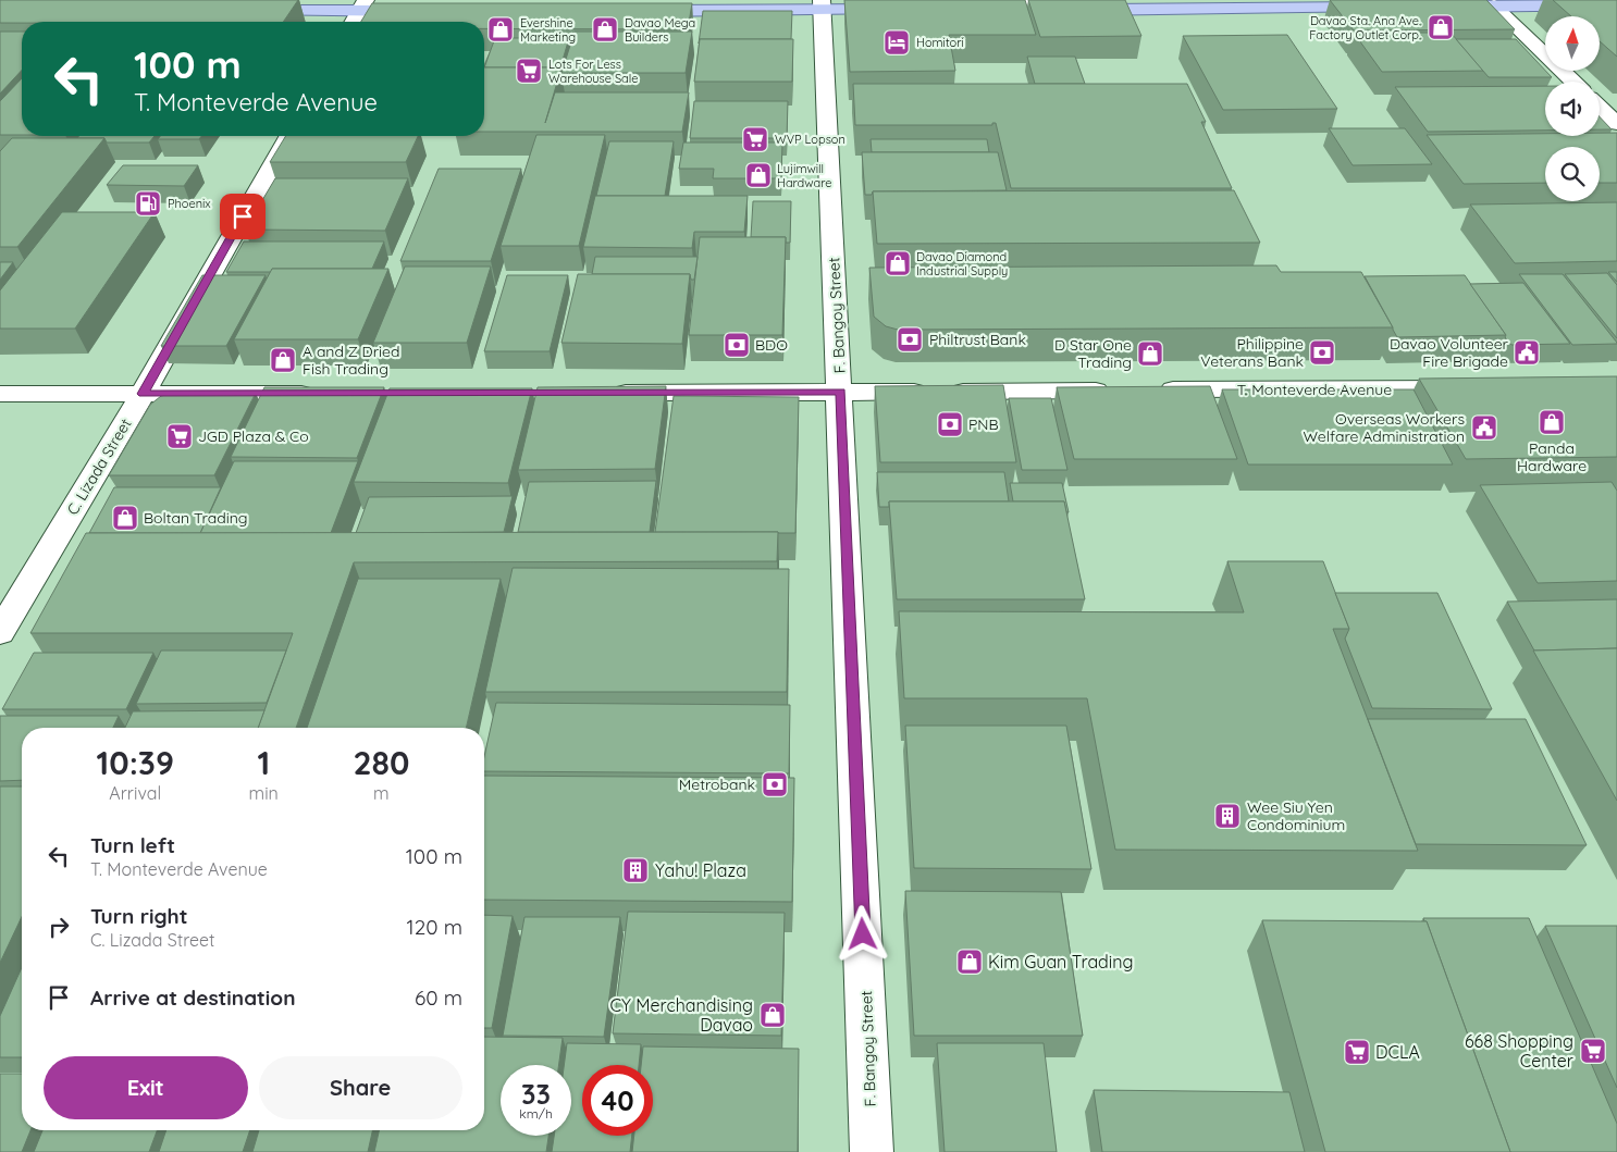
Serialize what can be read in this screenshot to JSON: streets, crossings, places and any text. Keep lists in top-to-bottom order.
{
  "streets": {
    "street": ["F. Bangoy Street", "T. Monteverde Avenue", "C. Lizada Street"]
  },
  "places": {
    "shop": [
      "Davao Sta. Ana Ave. Factory Outlet Corp.",
      "Evershine Marketing",
      "Davao Mega Builders",
      "Lujimwill Hardware",
      "Davao Diamond Industrial Supply",
      "D Star One Trading",
      "A and Z Dried Fish Trading",
      "Panda Hardware",
      "Boltan Trading",
      "Kim Guan Trading",
      "CY Merchandising Davao"
    ],
    "hotel": ["Homitori"],
    "supermarket": [
      "Lots For Less Warehouse Sale",
      "WVP Lopson",
      "JGD Plaza & Co",
      "668 Shopping Center",
      "DCLA"
    ],
    "fuel station": ["Phoenix"],
    "bank": [
      "Philtrust Bank",
      "BDO",
      "Philippine Veterans Bank",
      "PNB",
      "Metrobank"
    ],
    "public building": ["Davao Volunteer Fire Brigade", "Overseas Workers Welfare Administration"],
    "building": ["Wee Siu Yen Condominium", "Yahu! Plaza"]
  },
  "north": "top",
  "page": {
    "turn": ["100 m", "T. Monteverde Avenue"],
    "eta": [
      "10:39",
      "Arrival",
      "1",
      "min",
      "280",
      "m"
    ],
    "list": [
      {
        "name": "Turn left",
        "note": "T. Monteverde Avenue",
        "value": "100 m"
      },
      {
        "name": "Turn right",
        "note": "C. Lizada Street",
        "value": "120 m"
      },
      {
        "name": "Arrive at destination",
        "value": "60 m"
      }
    ],
    "buttons": ["Exit", "Share"],
    "speed": "33 km/h",
    "limit": "40"
  }
}
